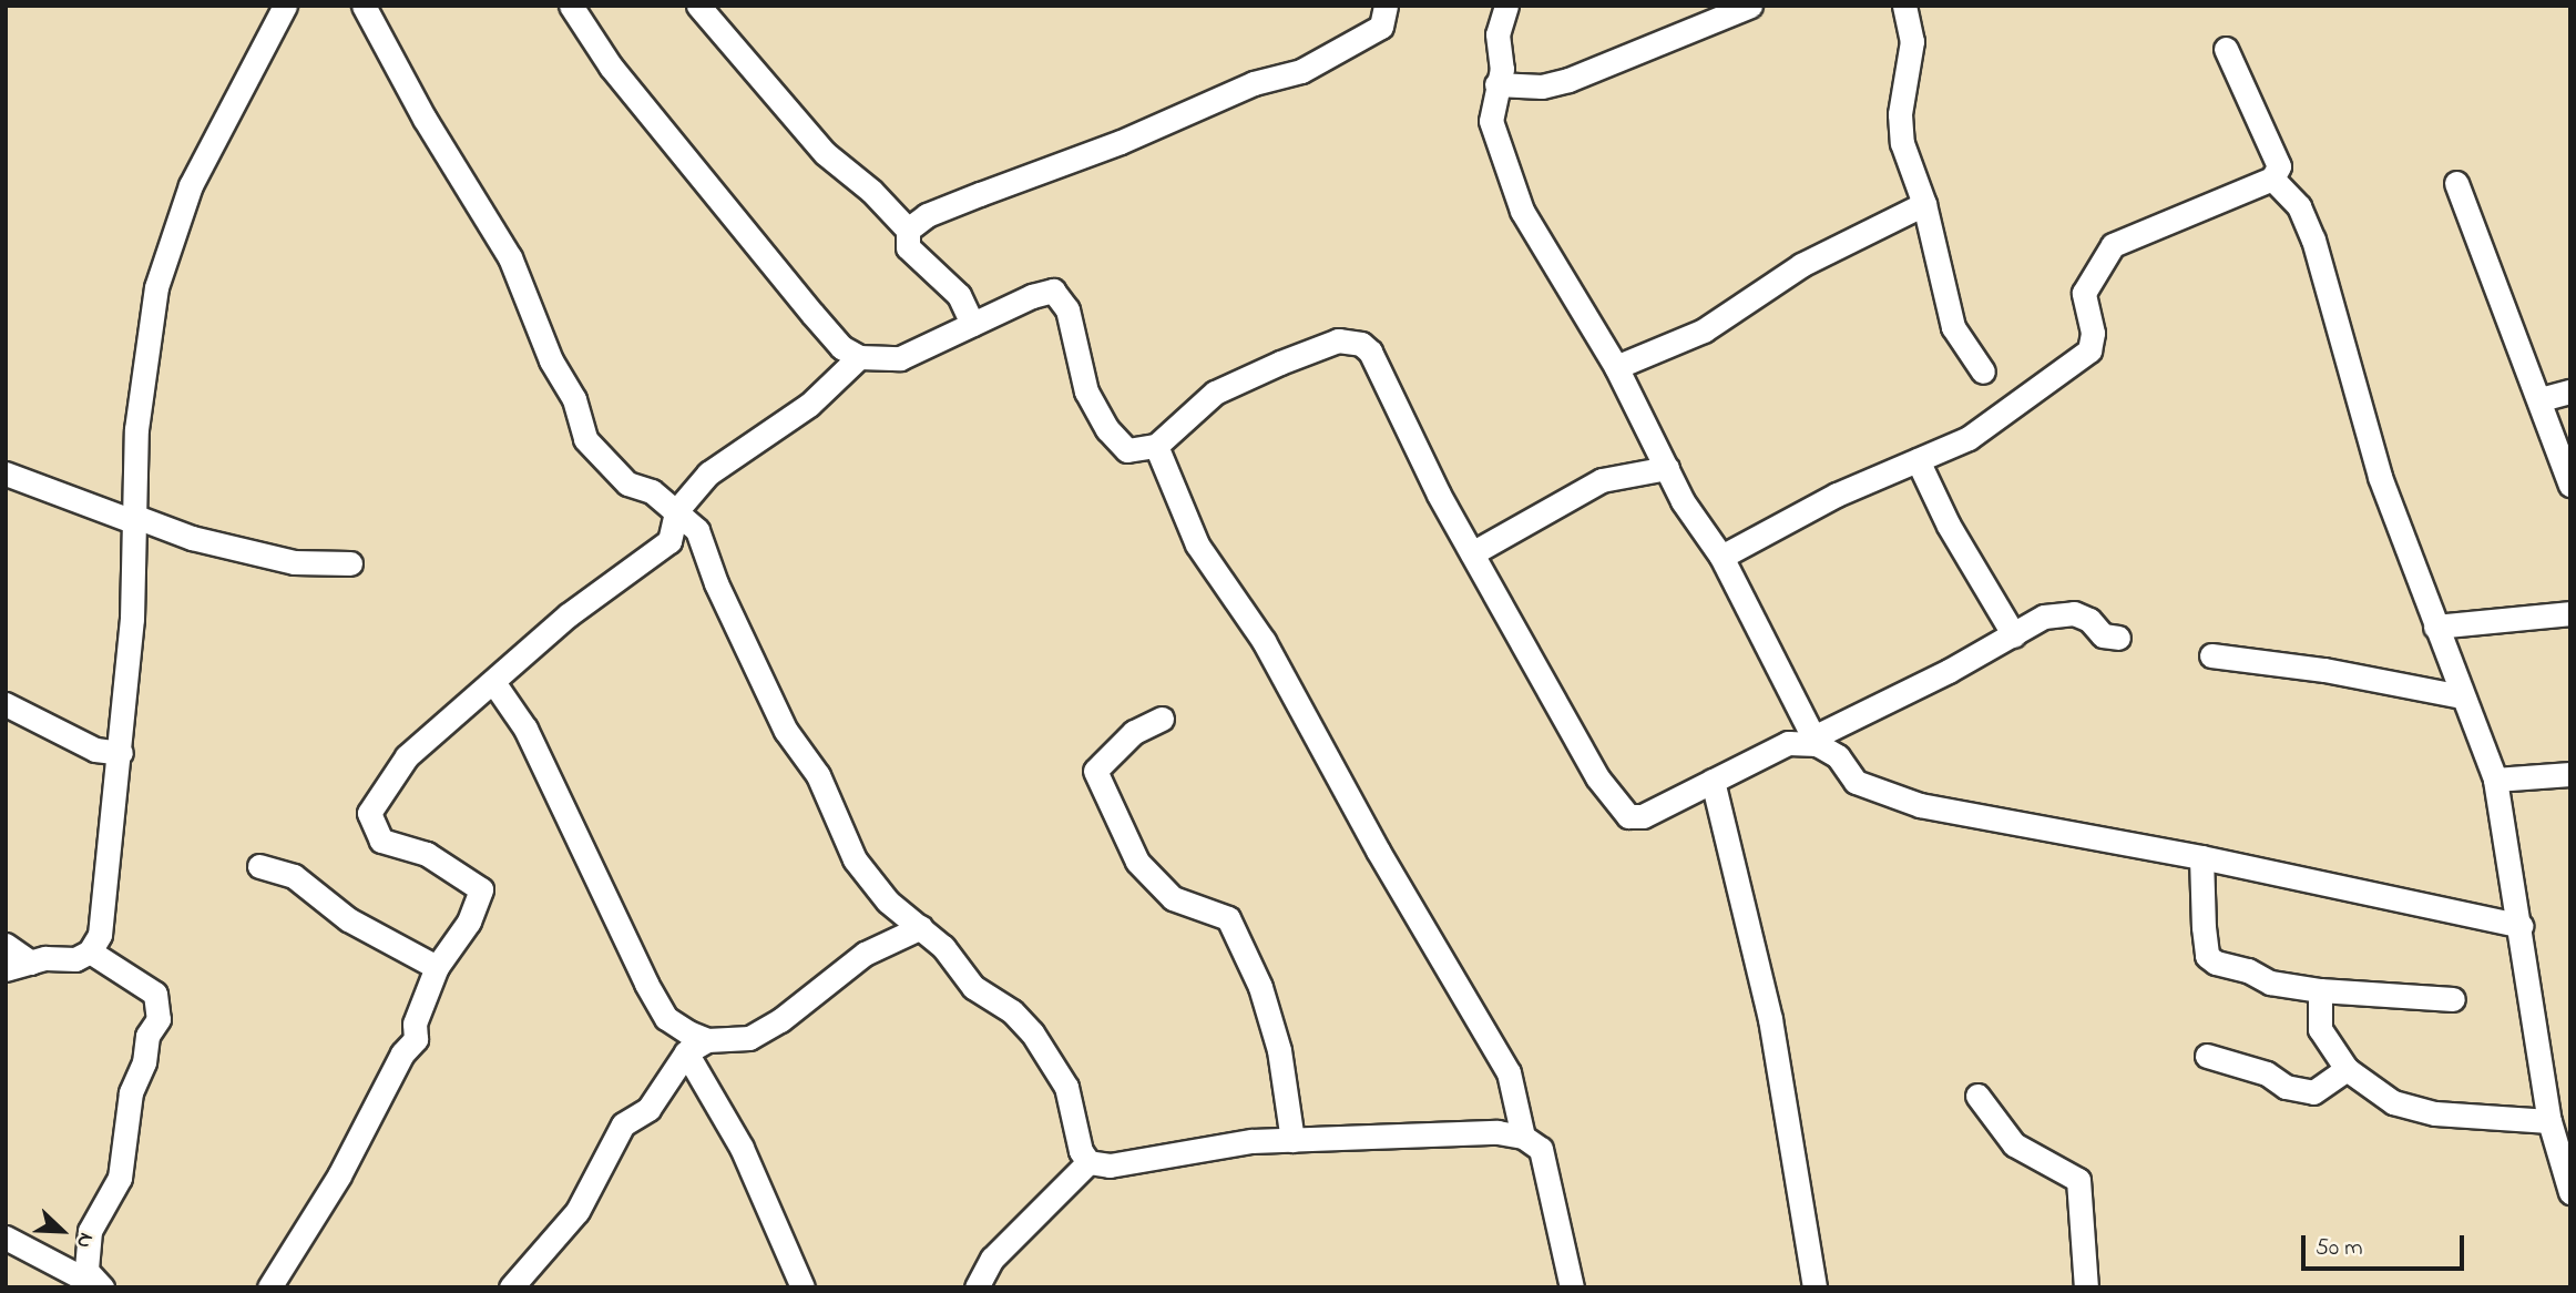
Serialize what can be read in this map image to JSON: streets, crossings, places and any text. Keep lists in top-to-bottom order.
{
  "scale_bar": "50 m",
  "north": "bottom right"
}
